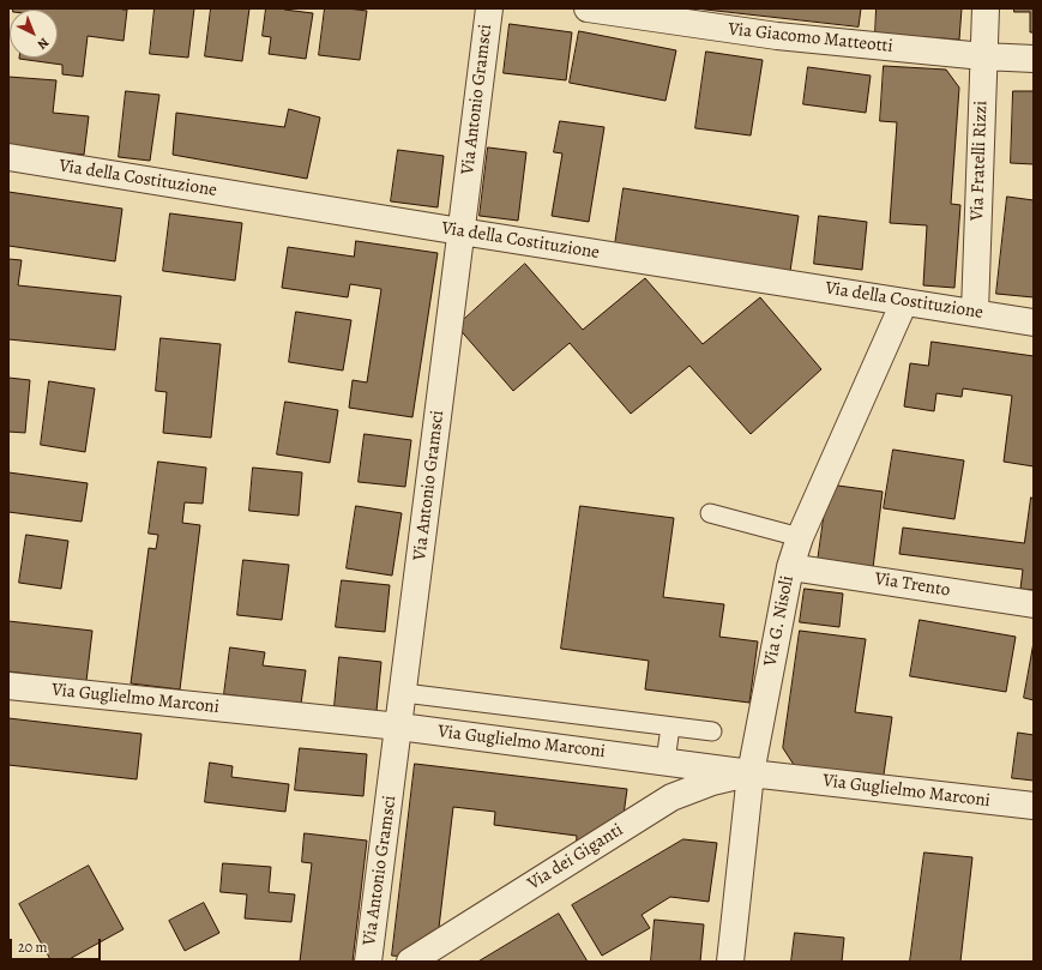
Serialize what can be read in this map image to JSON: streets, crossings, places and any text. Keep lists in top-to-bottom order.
{
  "streets": {
    "street": [
      "Via Giacomo Matteotti",
      "Via Antonio Gramsci",
      "Via Fratelli Rizzi",
      "Via della Costituzione",
      "Via Trento",
      "Via G. Nisoli",
      "Via Guglielmo Marconi",
      "Via dei Giganti"
    ]
  },
  "crossings": [
    ["Via Giacomo Matteotti", "Via Fratelli Rizzi"],
    ["Via Antonio Gramsci", "Via della Costituzione"],
    ["Via Antonio Gramsci", "Via Guglielmo Marconi"],
    ["Via Fratelli Rizzi", "Via della Costituzione"],
    ["Via della Costituzione", "Via G. Nisoli"],
    ["Via Trento", "Via G. Nisoli"],
    ["Via G. Nisoli", "Via Guglielmo Marconi"],
    ["Via G. Nisoli", "Via dei Giganti"],
    ["Via Guglielmo Marconi", "Via dei Giganti"]
  ],
  "scale_bar": "20 m",
  "north": "bottom right"
}
